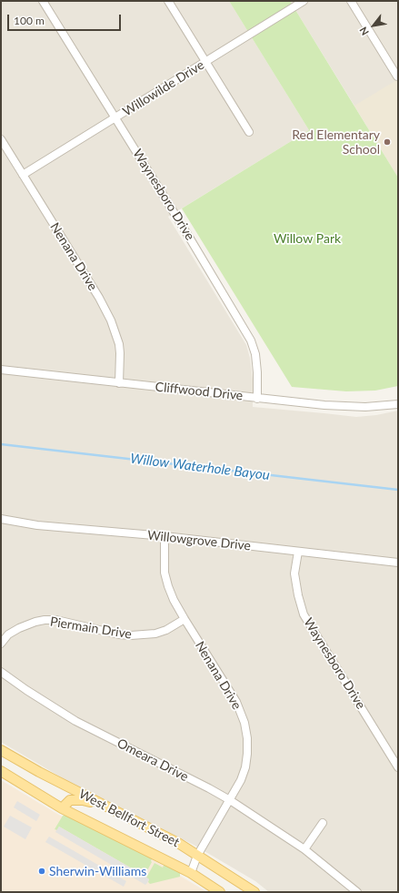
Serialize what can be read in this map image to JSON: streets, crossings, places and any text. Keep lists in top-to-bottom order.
{
  "streets": {
    "main road": ["West Bellfort Street"],
    "street": [
      "Willowilde Drive",
      "Waynesboro Drive",
      "Nenana Drive",
      "Cliffwood Drive",
      "Willowgrove Drive",
      "Piermain Drive",
      "Omeara Drive"
    ]
  },
  "crossings": [
    ["Willowilde Drive", "Waynesboro Drive"],
    ["Willowilde Drive", "Nenana Drive"],
    ["Waynesboro Drive", "Cliffwood Drive"],
    ["Waynesboro Drive", "Willowgrove Drive"],
    ["Nenana Drive", "Cliffwood Drive"],
    ["Nenana Drive", "Willowgrove Drive"],
    ["Nenana Drive", "Piermain Drive"],
    ["Nenana Drive", "Omeara Drive"],
    ["Nenana Drive", "West Bellfort Street"]
  ],
  "water": ["Willow Waterhole Bayou"],
  "parks": ["Willow Park"],
  "places": ["Red Elementary School", "Sherwin-Williams"],
  "scale_bar": "100 m",
  "north": "bottom left"
}
